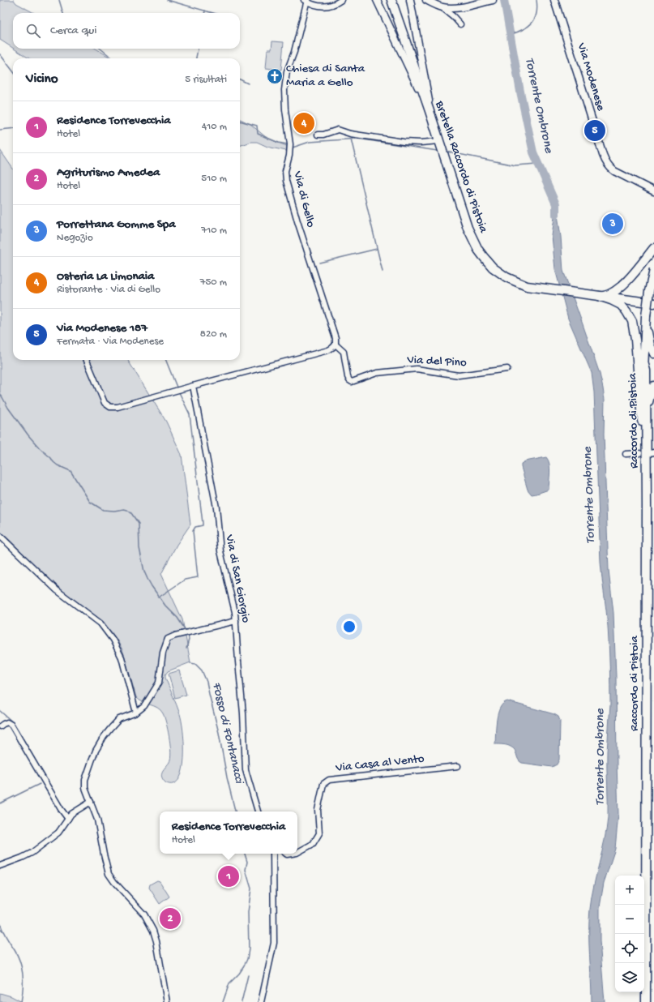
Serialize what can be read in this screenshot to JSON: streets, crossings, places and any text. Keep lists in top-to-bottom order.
{
  "streets": {
    "main road": ["Bretella Raccordo di Pistoia", "Raccordo di Pistoia"],
    "street": [
      "Via Modenese",
      "Via di Gello",
      "Via del Pino",
      "Via di San Giorgio",
      "Via Casa al Vento"
    ]
  },
  "crossings": [
    ["Via di Gello", "Via del Pino"]
  ],
  "water": ["Torrente Ombrone", "Fosso di Fontanacci"],
  "places": {
    "church": ["Chiesa di Santa Maria a Gello"]
  },
  "page": {
    "search": "Cerca qui",
    "heading": ["Vicino", "5 risultati"],
    "list": [
      {
        "mark": "1",
        "name": "Residence Torrevecchia",
        "note": "Hotel",
        "value": "410 m"
      },
      {
        "mark": "2",
        "name": "Agriturismo Amedea",
        "note": "Hotel",
        "value": "510 m"
      },
      {
        "mark": "3",
        "name": "Porrettana Gomme Spa",
        "note": "Negozio",
        "value": "710 m"
      },
      {
        "mark": "4",
        "name": "Osteria La Limonaia",
        "note": "Ristorante · Via di Gello",
        "value": "750 m"
      },
      {
        "mark": "5",
        "name": "Via Modenese 187",
        "note": "Fermata · Via Modenese",
        "value": "820 m"
      }
    ],
    "pins": [
      "4",
      "5",
      "3",
      "1",
      "2"
    ],
    "popup": ["Residence Torrevecchia", "Hotel"],
    "map_buttons": ["+", "−"]
  }
}
